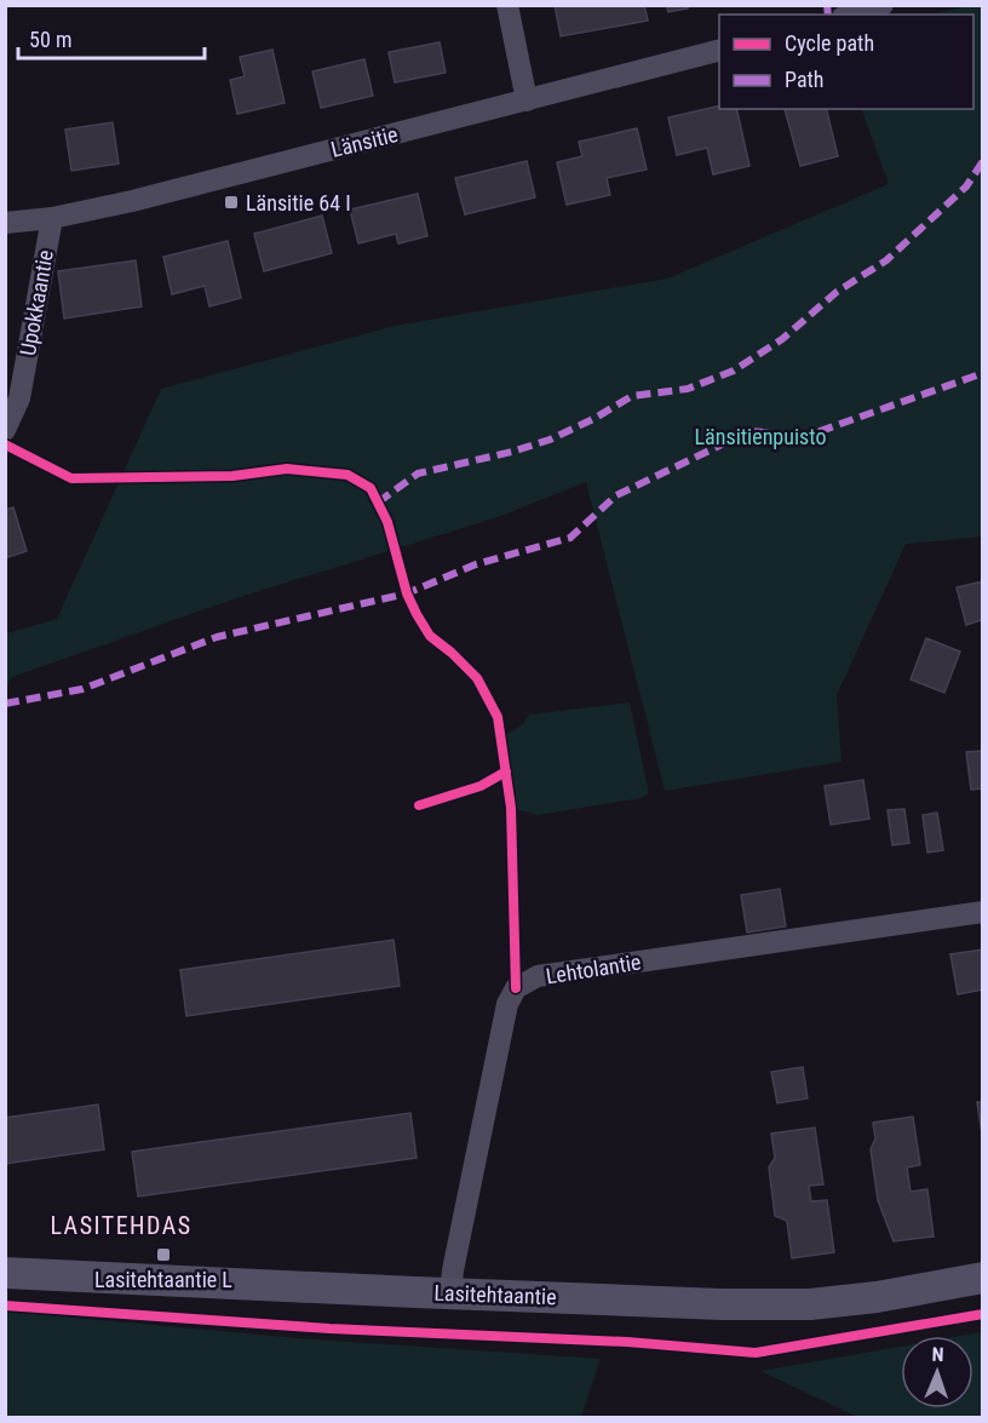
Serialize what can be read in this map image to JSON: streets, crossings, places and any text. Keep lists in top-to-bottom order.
{
  "streets": {
    "street": [
      "Länsitie",
      "Upokkaantie",
      "Lehtolantie",
      "Lasitehtaantie"
    ]
  },
  "crossings": [
    ["Länsitie", "Upokkaantie"],
    ["Lehtolantie", "Lasitehtaantie"]
  ],
  "districts": ["LASITEHDAS"],
  "parks": ["Länsitienpuisto"],
  "places": {
    "transit": ["Länsitie 64 I", "Lasitehtaantie L"]
  },
  "legend": ["Cycle path", "Path"],
  "scale_bar": "50 m",
  "north": "top"
}
